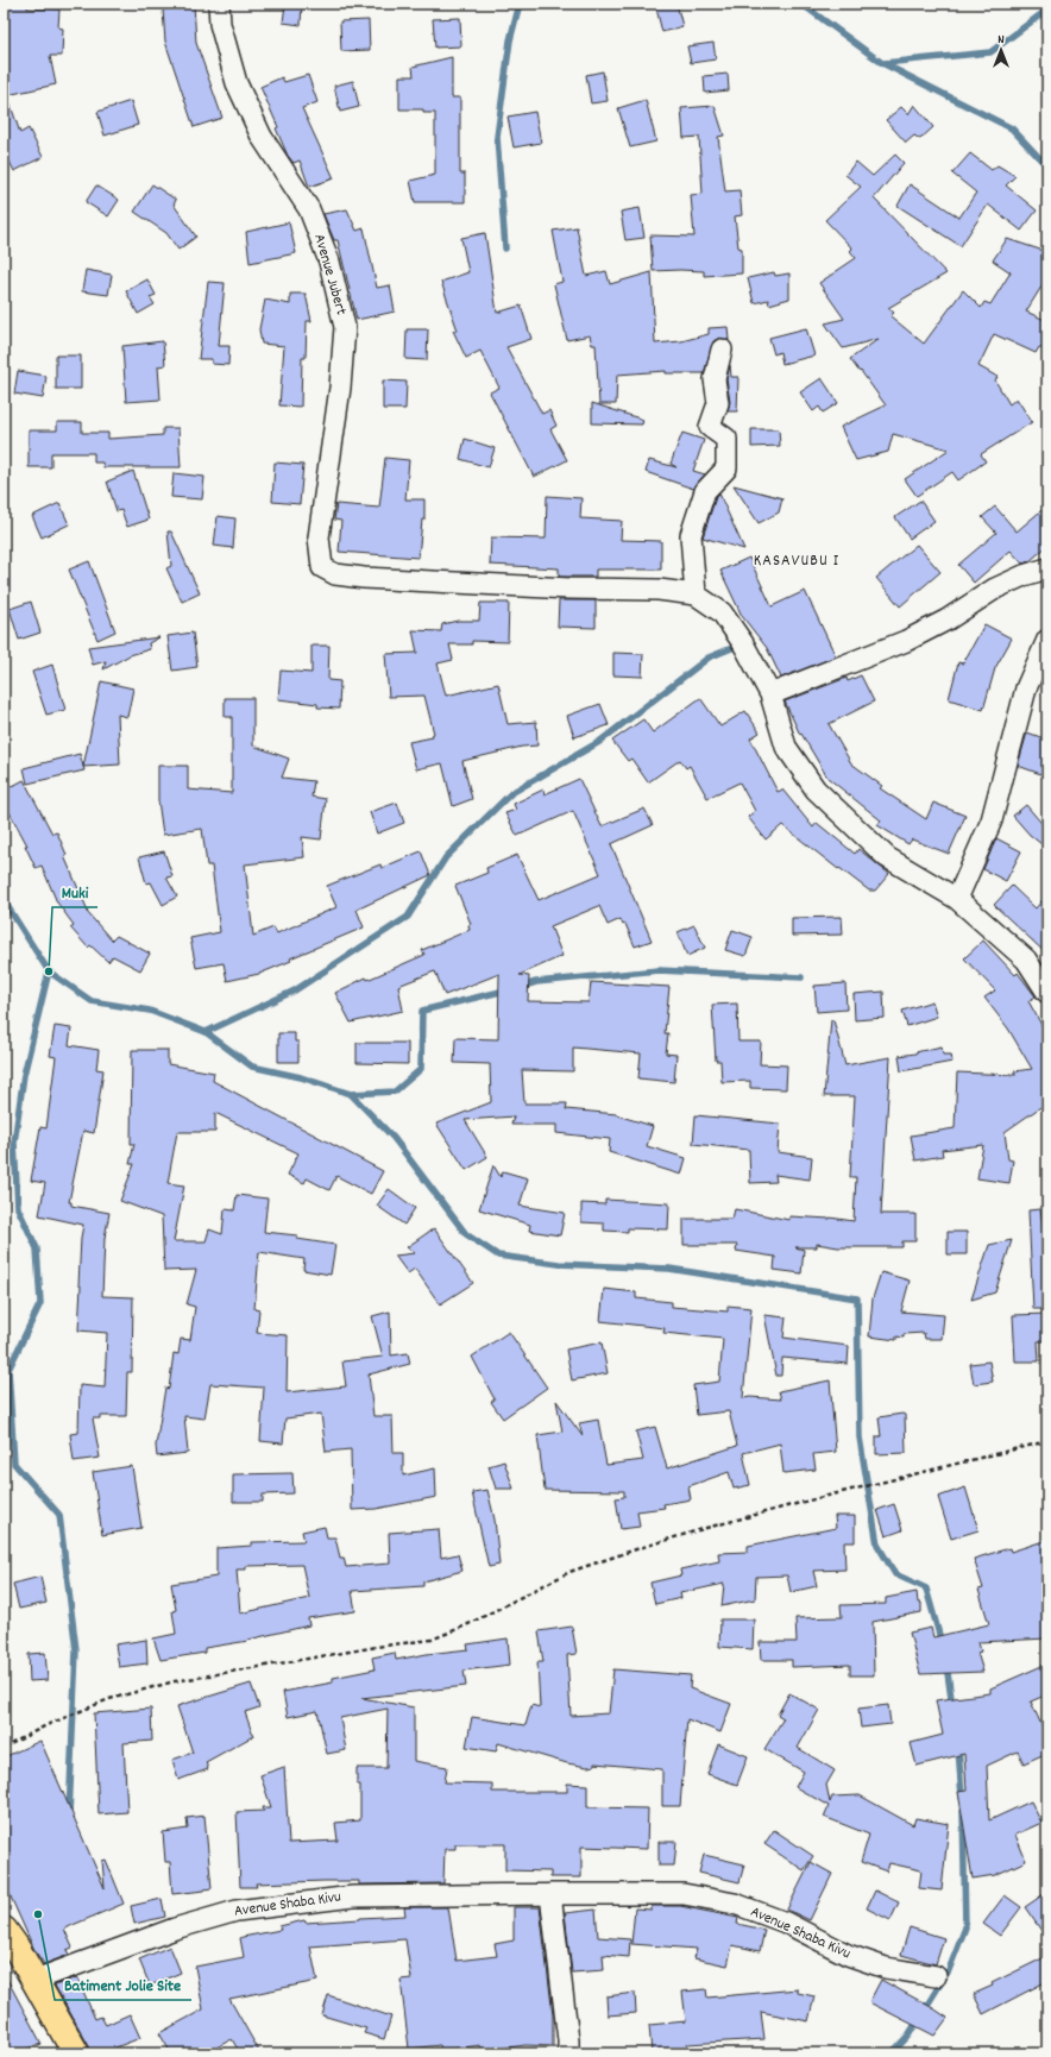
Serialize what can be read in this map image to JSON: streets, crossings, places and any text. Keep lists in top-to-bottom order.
{
  "streets": {
    "street": ["Avenue Jubert", "Avenue Shaba Kivu"]
  },
  "districts": ["KASAVUBU I"],
  "places": ["Muki", "Batiment Jolie Site"],
  "north": "top"
}
